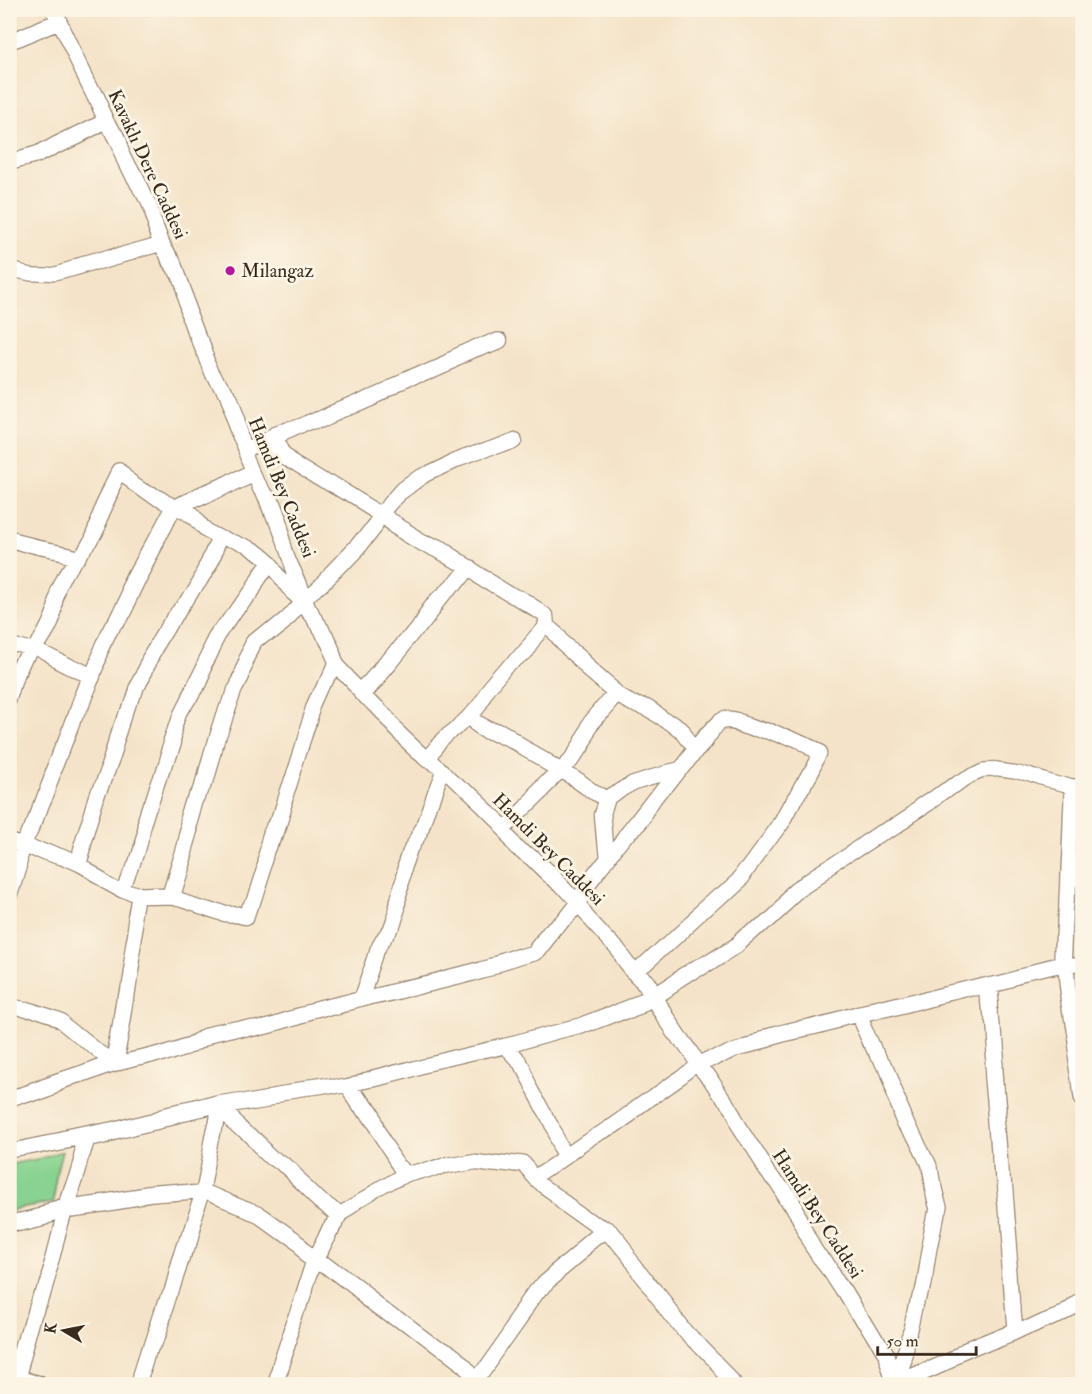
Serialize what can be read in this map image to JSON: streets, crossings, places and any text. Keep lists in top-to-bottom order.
{
  "streets": {
    "street": ["Kavaklı Dere Caddesi", "Hamdi Bey Caddesi"]
  },
  "crossings": [
    ["Kavaklı Dere Caddesi", "Hamdi Bey Caddesi"]
  ],
  "places": ["Milangaz"],
  "scale_bar": "50 m",
  "north": "left"
}
